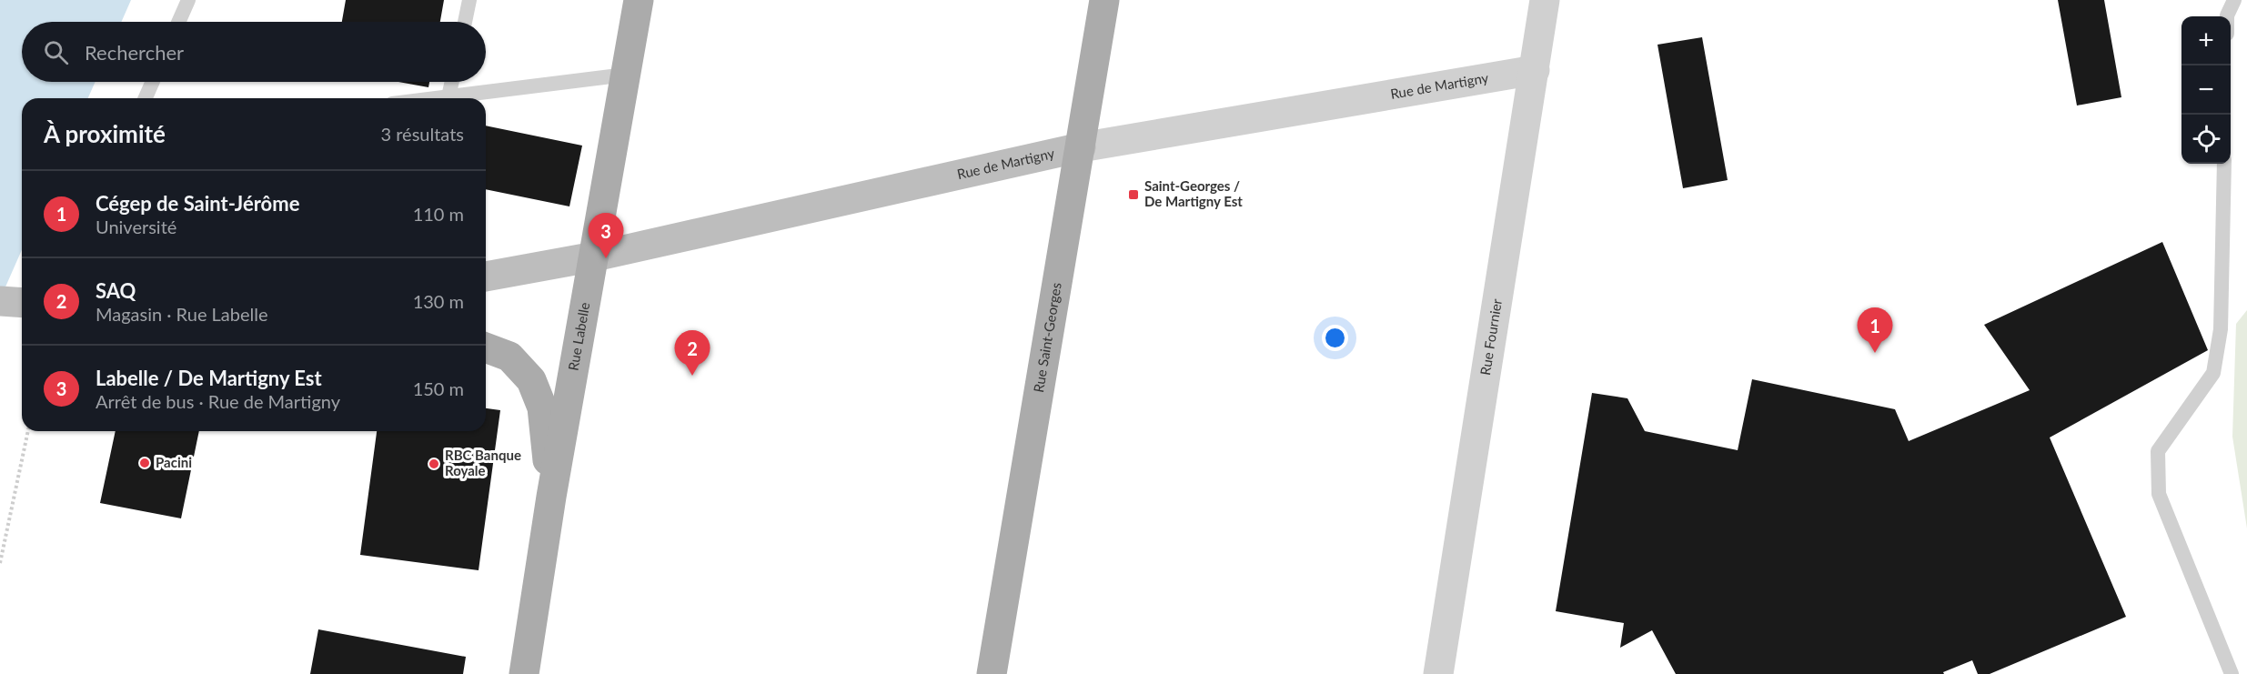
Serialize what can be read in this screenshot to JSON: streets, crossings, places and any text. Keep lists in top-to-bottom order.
{
  "streets": {
    "main road": ["Rue de Martigny", "Rue Labelle", "Rue Saint-Georges"],
    "street": ["Rue Fournier"]
  },
  "crossings": [
    ["Rue de Martigny", "Rue Labelle"],
    ["Rue de Martigny", "Rue Saint-Georges"],
    ["Rue de Martigny", "Rue Fournier"]
  ],
  "places": {
    "transit": ["Saint-Georges / De Martigny Est"],
    "other": ["Pacini", "RBC Banque Royale"]
  },
  "page": {
    "map_buttons": ["+", "−"],
    "search": "Rechercher",
    "heading": ["À proximité", "3 résultats"],
    "list": [
      {
        "mark": "1",
        "name": "Cégep de Saint-Jérôme",
        "note": "Université",
        "value": "110 m"
      },
      {
        "mark": "2",
        "name": "SAQ",
        "note": "Magasin · Rue Labelle",
        "value": "130 m"
      },
      {
        "mark": "3",
        "name": "Labelle / De Martigny Est",
        "note": "Arrêt de bus · Rue de Martigny",
        "value": "150 m"
      }
    ],
    "pins": ["3", "1", "2"]
  }
}
